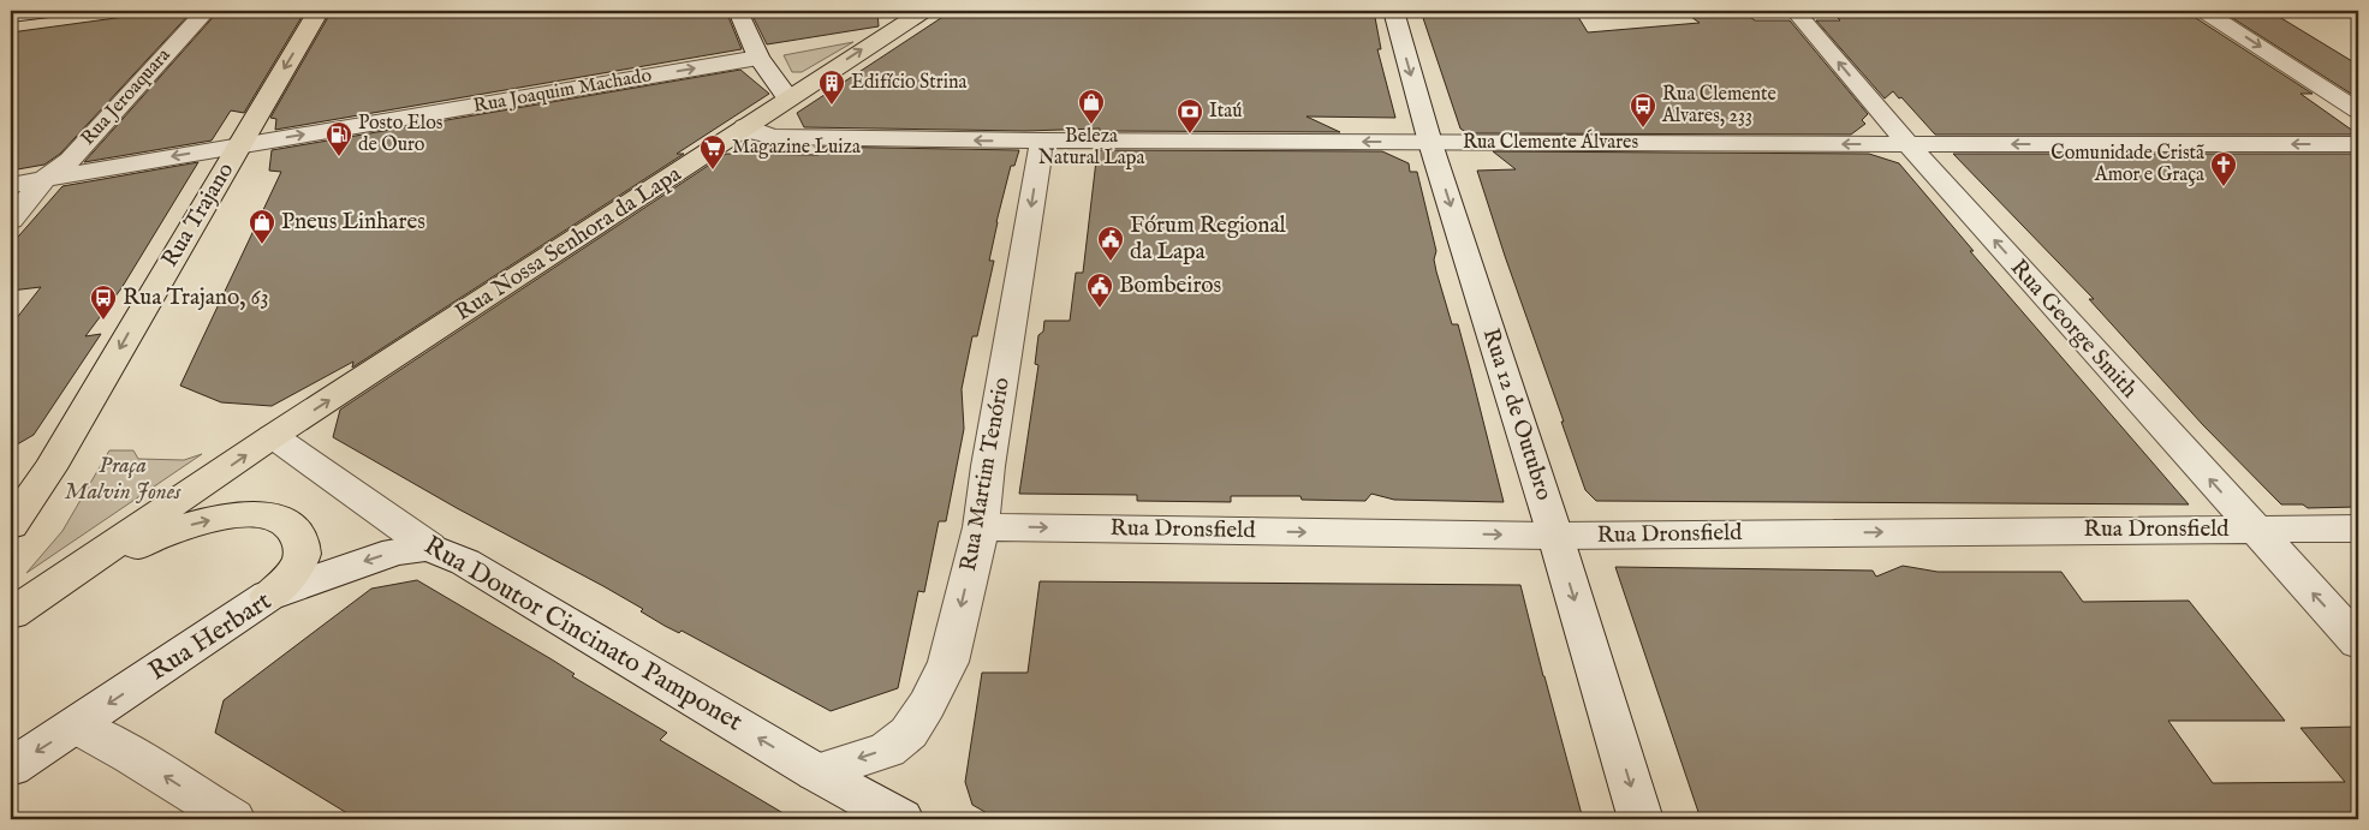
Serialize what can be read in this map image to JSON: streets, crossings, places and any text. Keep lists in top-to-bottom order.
{
  "streets": {
    "main road": ["Rua Trajano", "Rua Nossa Senhora da Lapa"],
    "street": [
      "Rua Joaquim Machado",
      "Rua Jeroaquara",
      "Rua Clemente Álvares",
      "Rua George Smith",
      "Rua 12 de Outubro",
      "Rua Martim Tenório",
      "Rua Dronsfield",
      "Rua Doutor Cincinato Pamponet",
      "Rua Herbart"
    ]
  },
  "crossings": [
    ["Rua Joaquim Machado", "Rua Jeroaquara"],
    ["Rua Joaquim Machado", "Rua Trajano"],
    ["Rua Clemente Álvares", "Rua Nossa Senhora da Lapa"],
    ["Rua Clemente Álvares", "Rua George Smith"],
    ["Rua Clemente Álvares", "Rua 12 de Outubro"],
    ["Rua Clemente Álvares", "Rua Martim Tenório"],
    ["Rua Nossa Senhora da Lapa", "Rua Doutor Cincinato Pamponet"],
    ["Rua George Smith", "Rua Dronsfield"],
    ["Rua 12 de Outubro", "Rua Dronsfield"],
    ["Rua Martim Tenório", "Rua Dronsfield"],
    ["Rua Martim Tenório", "Rua Doutor Cincinato Pamponet"],
    ["Rua Doutor Cincinato Pamponet", "Rua Herbart"]
  ],
  "one_way": [
    "Rua Clemente Álvares",
    "Rua Nossa Senhora da Lapa",
    "Rua George Smith",
    "Rua 12 de Outubro",
    "Rua Martim Tenório",
    "Rua Dronsfield",
    "Rua Doutor Cincinato Pamponet",
    "Rua Herbart"
  ],
  "parks": ["Praça Malvin Jones"],
  "places": {
    "building": ["Edifício Strina"],
    "shop": ["Beleza Natural Lapa", "Pneus Linhares"],
    "bus stop": ["Rua Clemente Alvares, 233", "Rua Trajano, 63"],
    "bank": ["Itaú"],
    "fuel station": ["Posto Elos de Ouro"],
    "supermarket": ["Magazine Luiza"],
    "church": ["Comunidade Cristã Amor e Graça"],
    "public building": ["Fórum Regional da Lapa", "Bombeiros"]
  }
}
